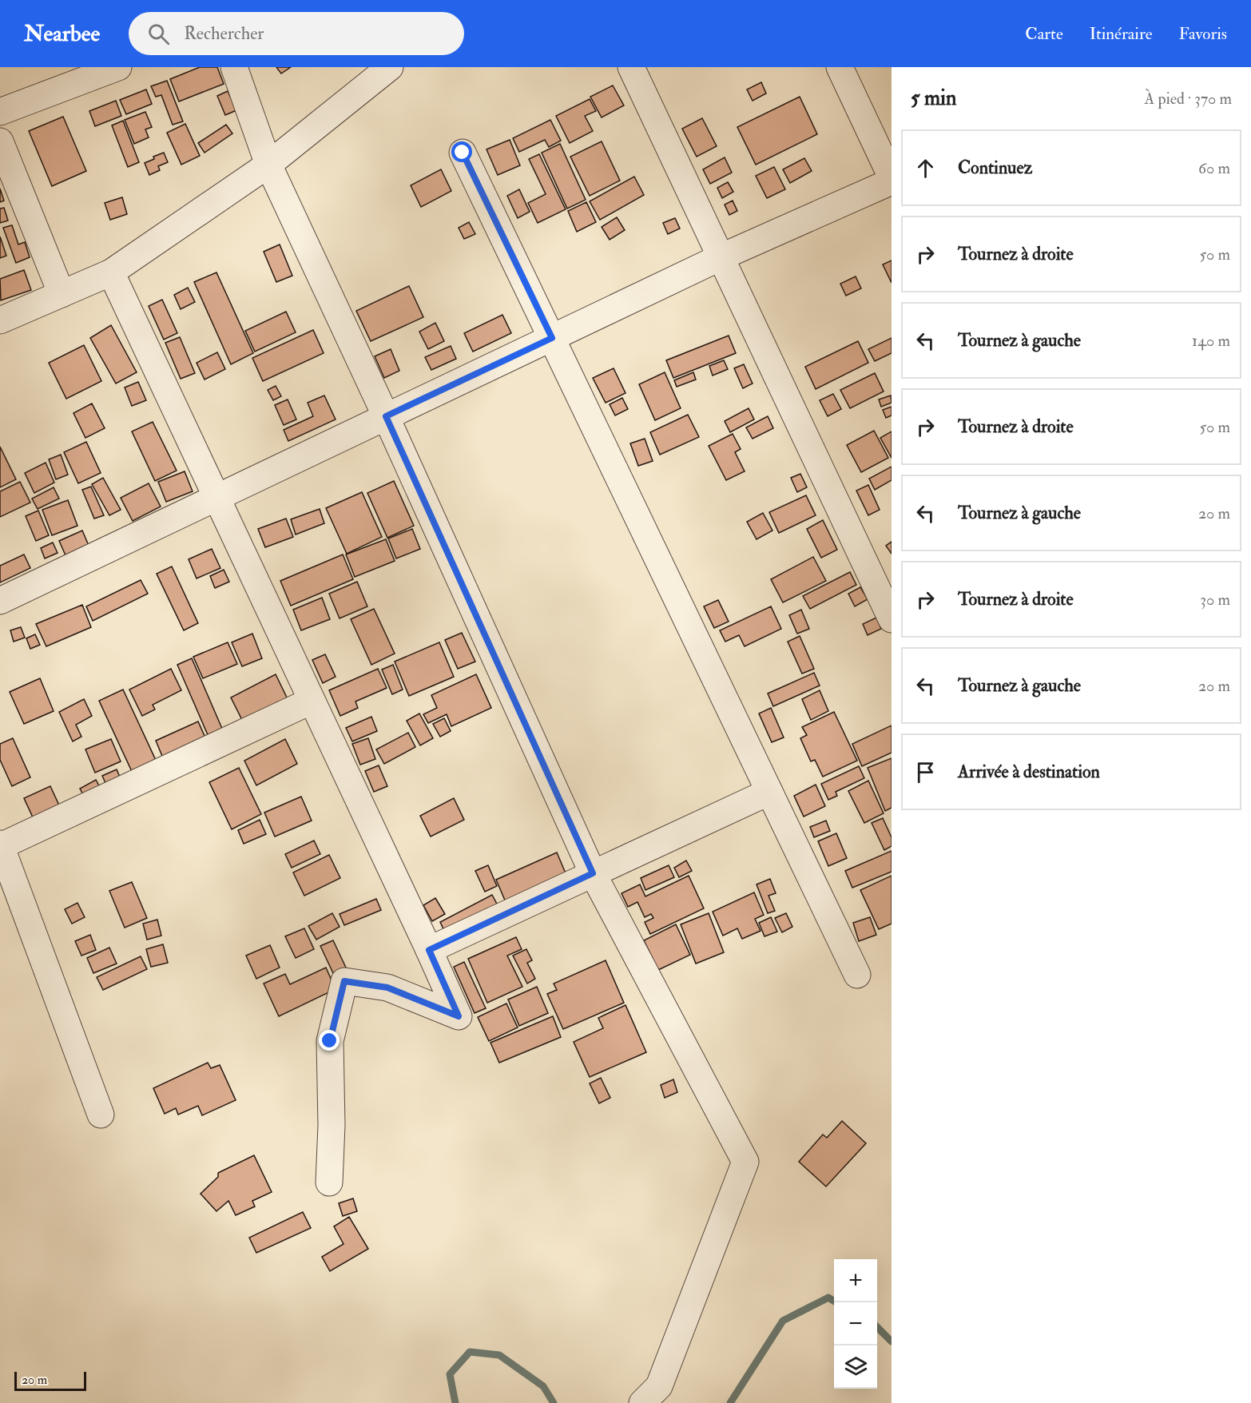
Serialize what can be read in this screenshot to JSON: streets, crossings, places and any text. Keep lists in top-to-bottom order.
{
  "scale_bar": "20 m",
  "page": {
    "header": "Nearbee",
    "search": "Rechercher",
    "nav": ["Carte", "Itinéraire", "Favoris"],
    "heading": ["5 min", "À pied · 370 m"],
    "list": [
      ["Continuez", "60 m"],
      ["Tournez à droite", "50 m"],
      ["Tournez à gauche", "140 m"],
      ["Tournez à droite", "50 m"],
      ["Tournez à gauche", "20 m"],
      ["Tournez à droite", "30 m"],
      ["Tournez à gauche", "20 m"],
      "Arrivée à destination"
    ],
    "map_buttons": ["+", "−"],
    "scale": "20 m"
  }
}
